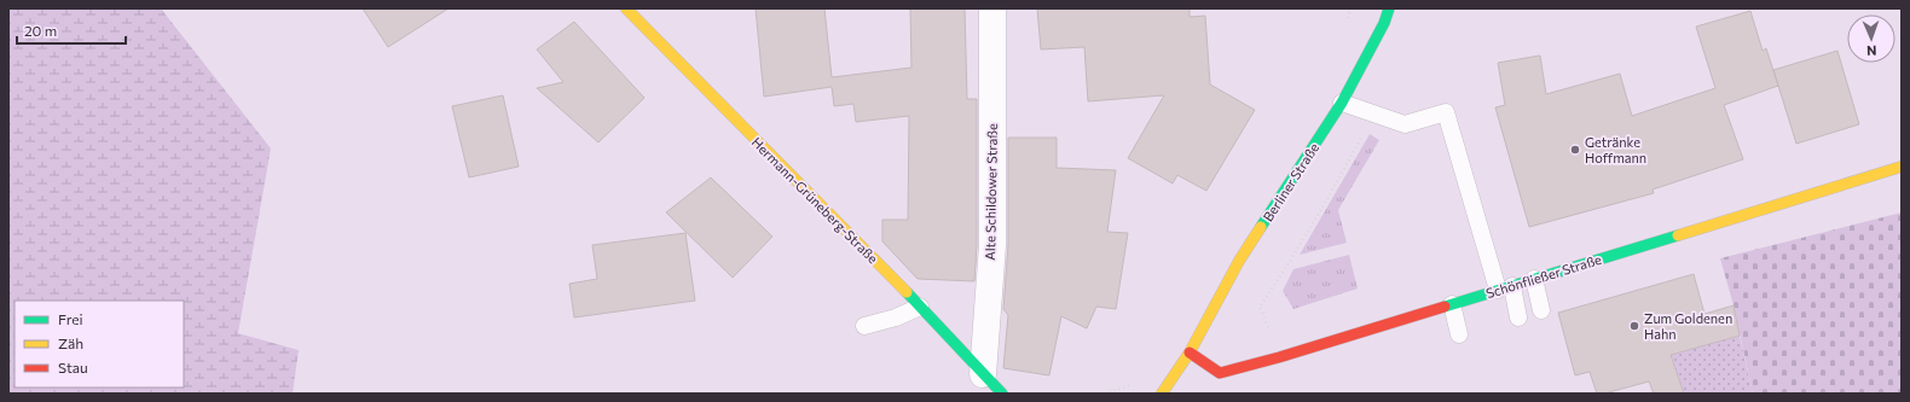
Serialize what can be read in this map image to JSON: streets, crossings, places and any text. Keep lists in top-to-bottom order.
{
  "streets": {
    "main road": ["Berliner Straße", "Hermann-Grüneberg-Straße", "Schönfließer Straße"],
    "street": ["Alte Schildower Straße"]
  },
  "crossings": [
    ["Berliner Straße", "Schönfließer Straße"],
    ["Alte Schildower Straße", "Hermann-Grüneberg-Straße"]
  ],
  "places": ["Getränke Hoffmann", "Zum Goldenen Hahn"],
  "legend": ["Frei", "Zäh", "Stau"],
  "scale_bar": "20 m",
  "north": "bottom"
}
